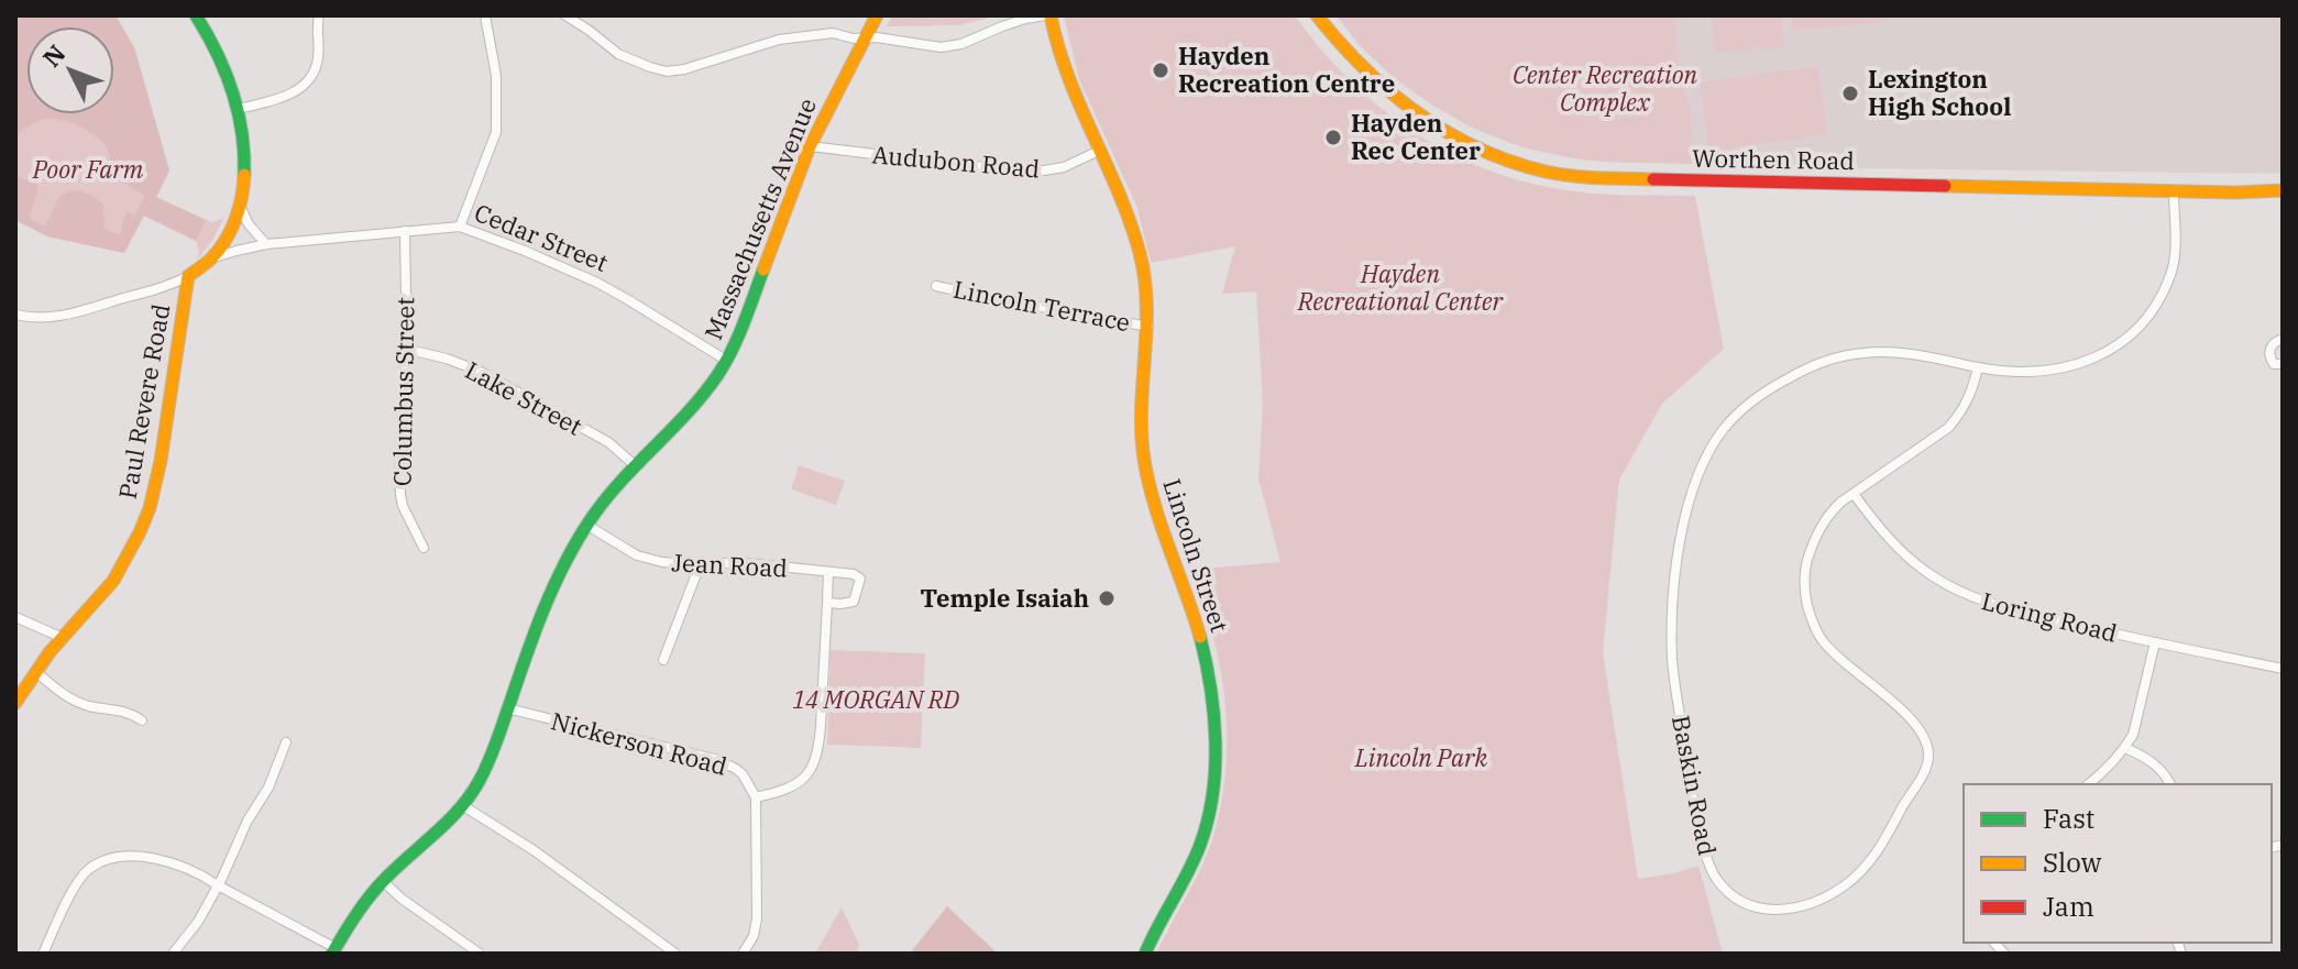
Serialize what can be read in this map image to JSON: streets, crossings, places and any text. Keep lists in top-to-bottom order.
{
  "streets": {
    "main road": [
      "Worthen Road",
      "Massachusetts Avenue",
      "Cedar Street",
      "Paul Revere Road",
      "Lincoln Street"
    ],
    "street": [
      "Audubon Road",
      "Lincoln Terrace",
      "Columbus Street",
      "Lake Street",
      "Jean Road",
      "Loring Road",
      "Nickerson Road",
      "Baskin Road"
    ]
  },
  "crossings": [
    ["Worthen Road", "Baskin Road"],
    ["Audubon Road", "Massachusetts Avenue"],
    ["Audubon Road", "Lincoln Street"],
    ["Massachusetts Avenue", "Cedar Street"],
    ["Massachusetts Avenue", "Lake Street"],
    ["Massachusetts Avenue", "Jean Road"],
    ["Massachusetts Avenue", "Nickerson Road"],
    ["Cedar Street", "Columbus Street"],
    ["Cedar Street", "Paul Revere Road"],
    ["Lincoln Terrace", "Lincoln Street"],
    ["Columbus Street", "Lake Street"],
    ["Loring Road", "Baskin Road"]
  ],
  "parks": [
    "Center Recreation Complex",
    "Poor Farm",
    "Hayden Recreational Center",
    "14 MORGAN RD",
    "Lincoln Park"
  ],
  "places": [
    "Hayden Recreation Centre",
    "Lexington High School",
    "Hayden Rec Center",
    "Temple Isaiah"
  ],
  "legend": ["Fast", "Slow", "Jam"],
  "north": "top left"
}
